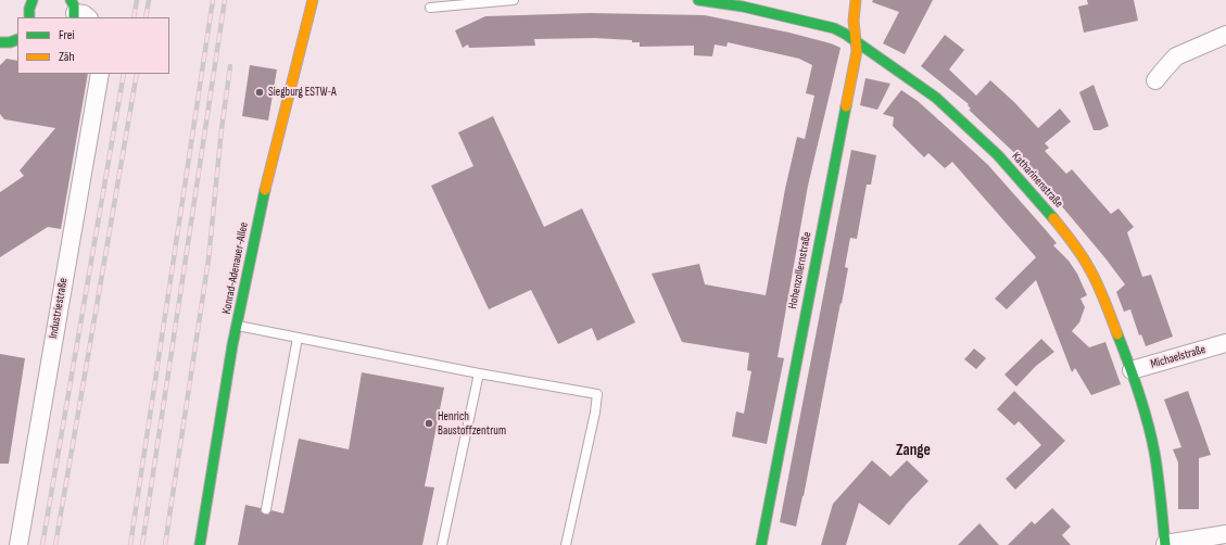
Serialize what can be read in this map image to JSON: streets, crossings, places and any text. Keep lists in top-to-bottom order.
{
  "streets": {
    "street": [
      "Katharinenstraße",
      "Konrad-Adenauer-Allee",
      "Hohenzollernstraße",
      "Industriestraße",
      "Michaelstraße"
    ]
  },
  "crossings": [
    ["Katharinenstraße", "Hohenzollernstraße"],
    ["Katharinenstraße", "Michaelstraße"]
  ],
  "districts": ["Zange"],
  "places": ["Siegburg ESTW-A", "Henrich Baustoffzentrum"],
  "legend": ["Frei", "Zäh"]
}
